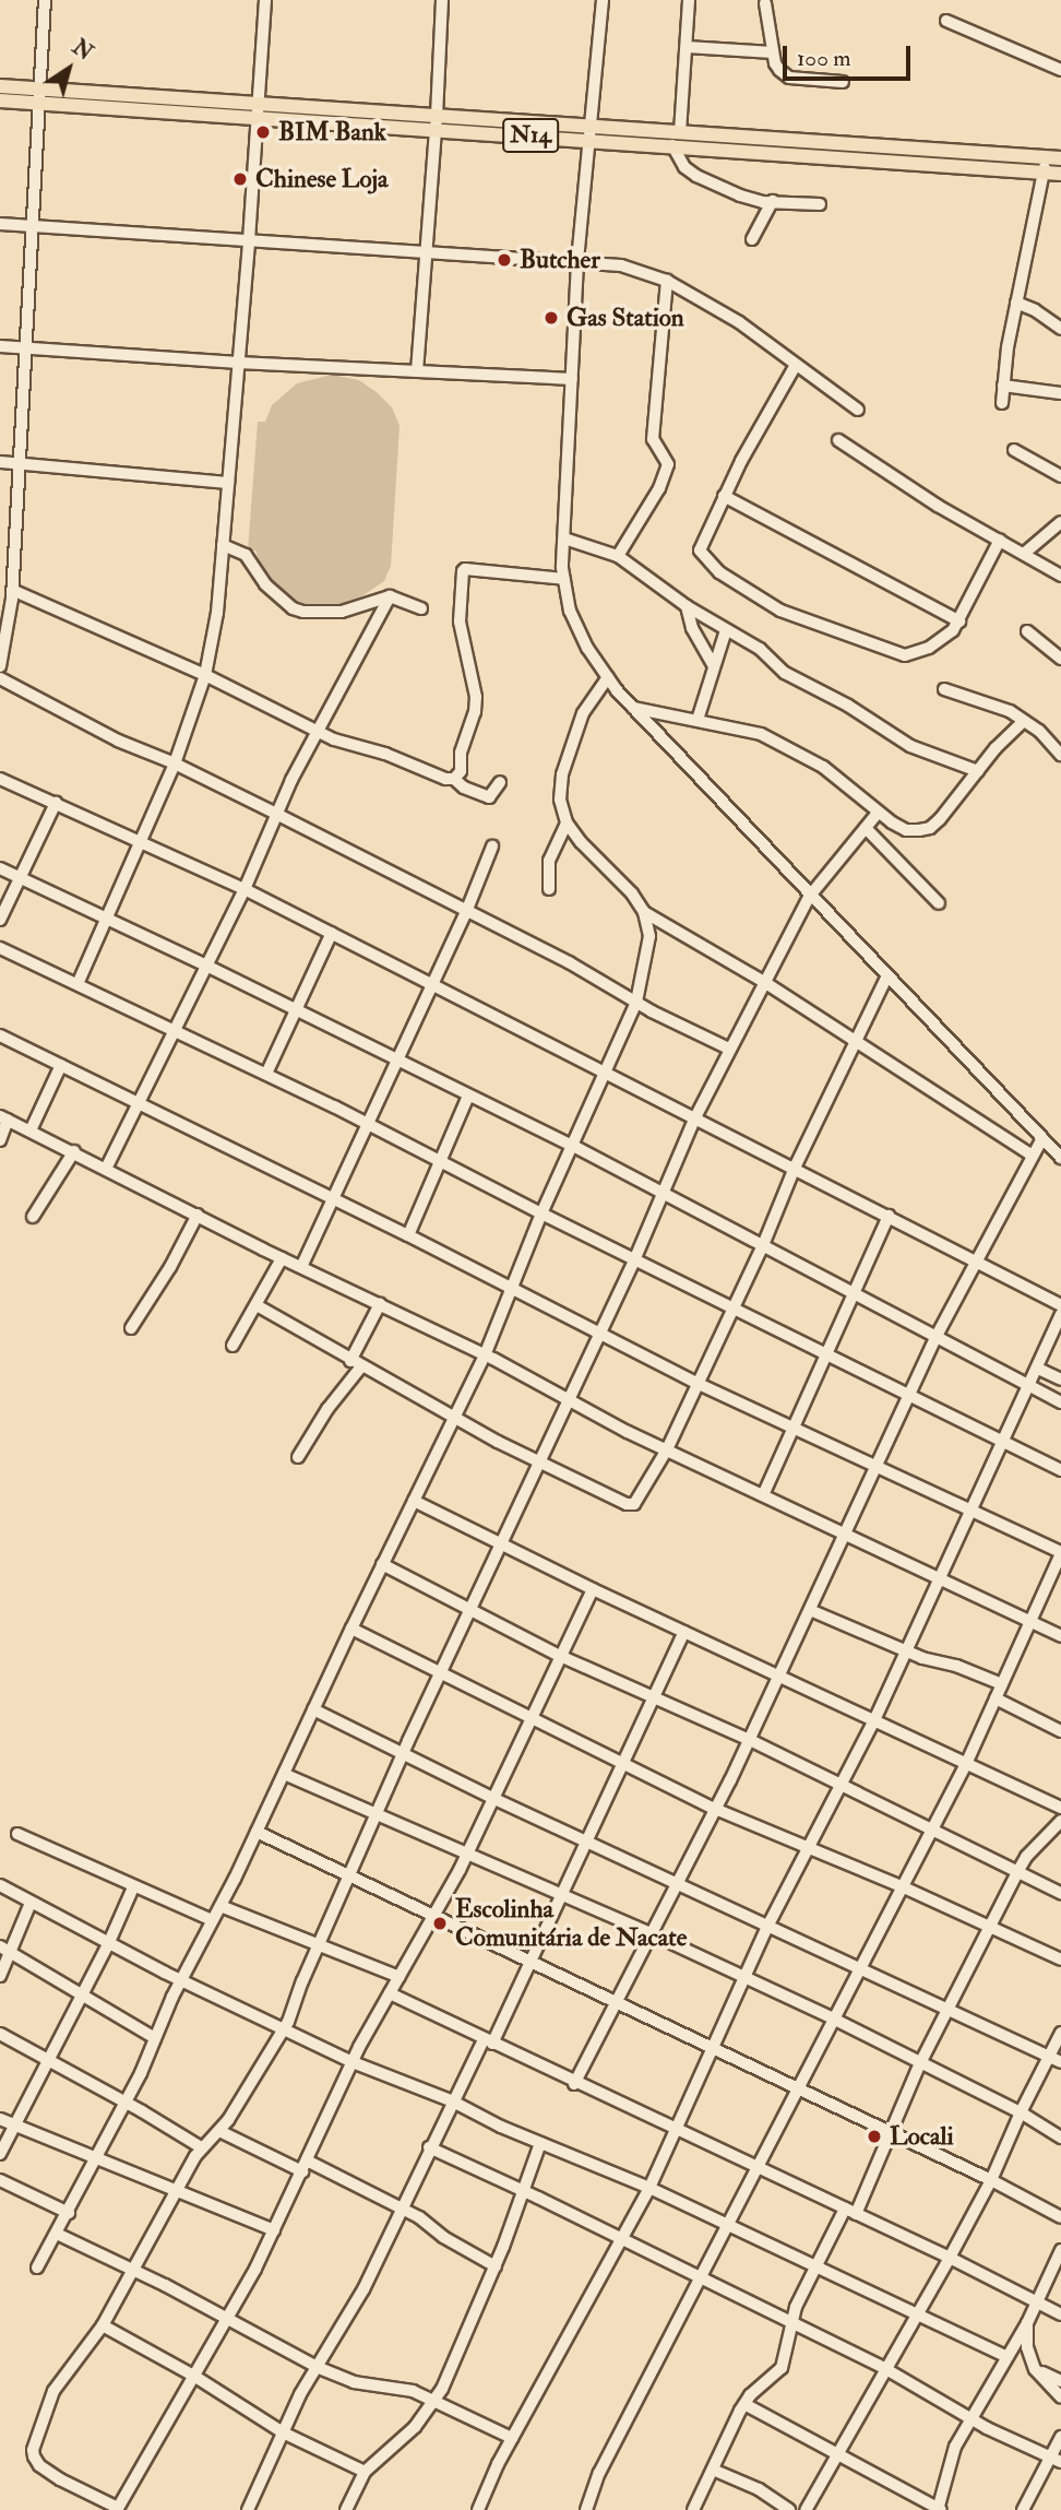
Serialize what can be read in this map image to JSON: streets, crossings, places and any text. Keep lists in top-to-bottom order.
{
  "streets": {
    "main road": ["N14"]
  },
  "places": [
    "BIM Bank",
    "Chinese Loja",
    "Butcher",
    "Gas Station",
    "Escolinha Comunitária de Nacate",
    "Locali"
  ],
  "scale_bar": "100 m",
  "north": "top right"
}
